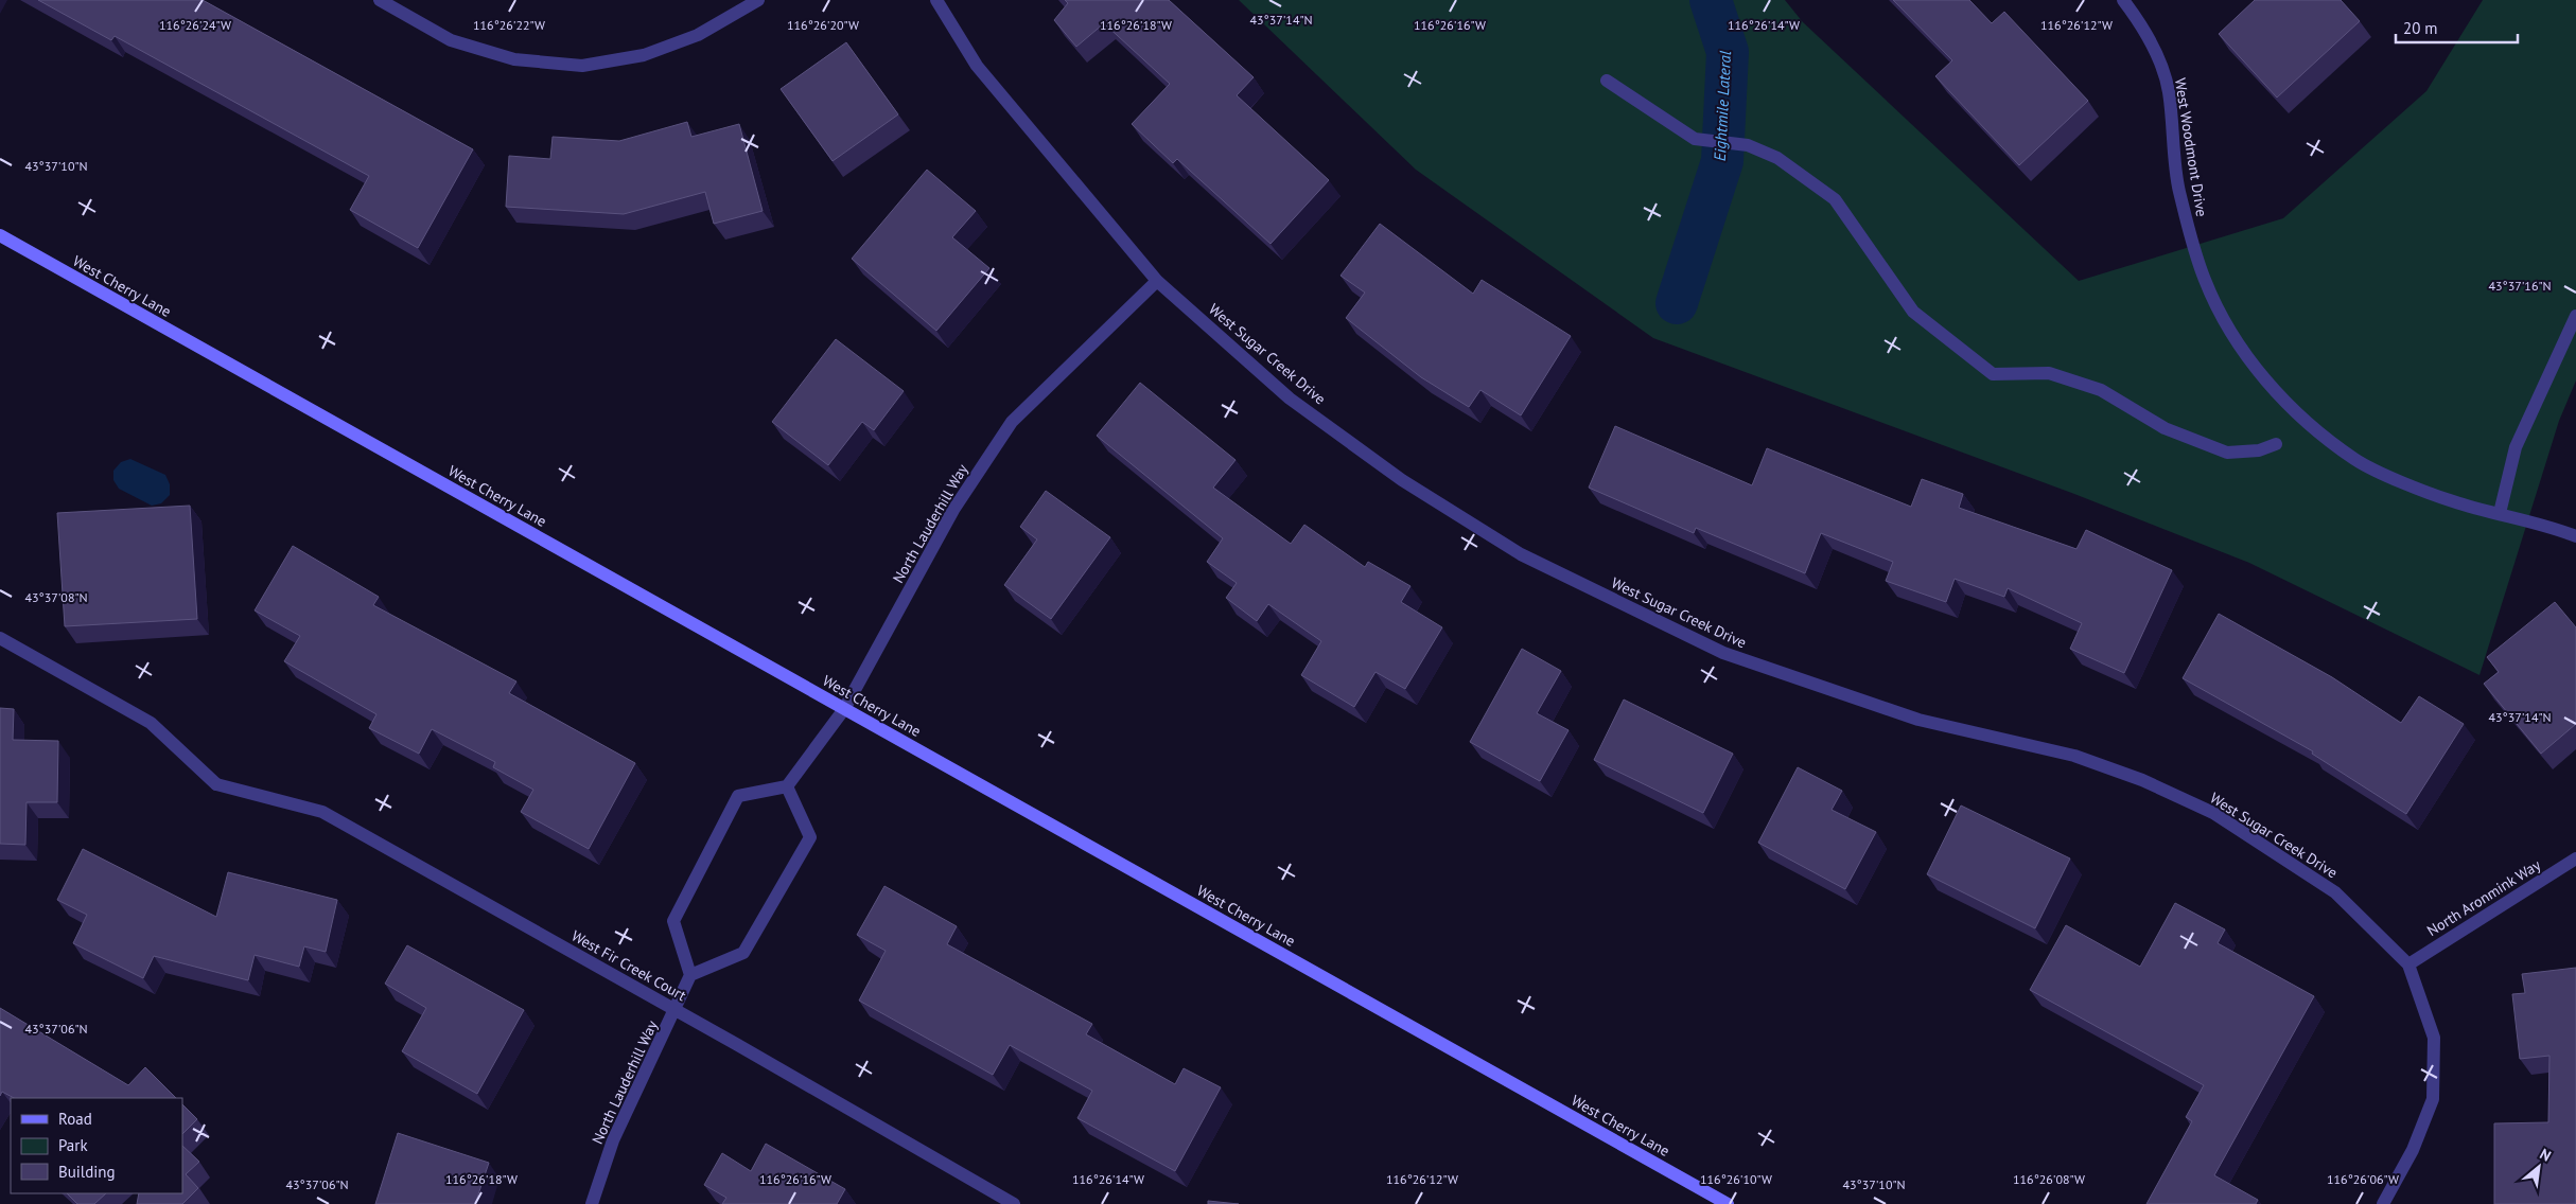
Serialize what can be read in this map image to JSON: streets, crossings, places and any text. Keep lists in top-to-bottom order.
{
  "streets": {
    "main road": ["West Cherry Lane"],
    "street": [
      "West Woodmont Drive",
      "West Sugar Creek Drive",
      "North Lauderhill Way",
      "North Aronmink Way",
      "West Fir Creek Court"
    ]
  },
  "crossings": [
    ["West Cherry Lane", "North Lauderhill Way"],
    ["West Sugar Creek Drive", "North Lauderhill Way"],
    ["West Sugar Creek Drive", "North Aronmink Way"],
    ["North Lauderhill Way", "West Fir Creek Court"]
  ],
  "water": ["Eightmile Lateral"],
  "legend": ["Road", "Park", "Building"],
  "scale_bar": "20 m",
  "north": "top right",
  "coordinates": [
    "43°37'14\"N",
    "116°26'16\"W",
    "116°26'14\"W",
    "116°26'24\"W",
    "116°26'22\"W",
    "116°26'20\"W",
    "116°26'18\"W",
    "116°26'12\"W",
    "43°37'10\"N",
    "43°37'16\"N",
    "43°37'08\"N",
    "43°37'06\"N",
    "116°26'10\"W",
    "116°26'08\"W",
    "116°26'06\"W"
  ]
}
